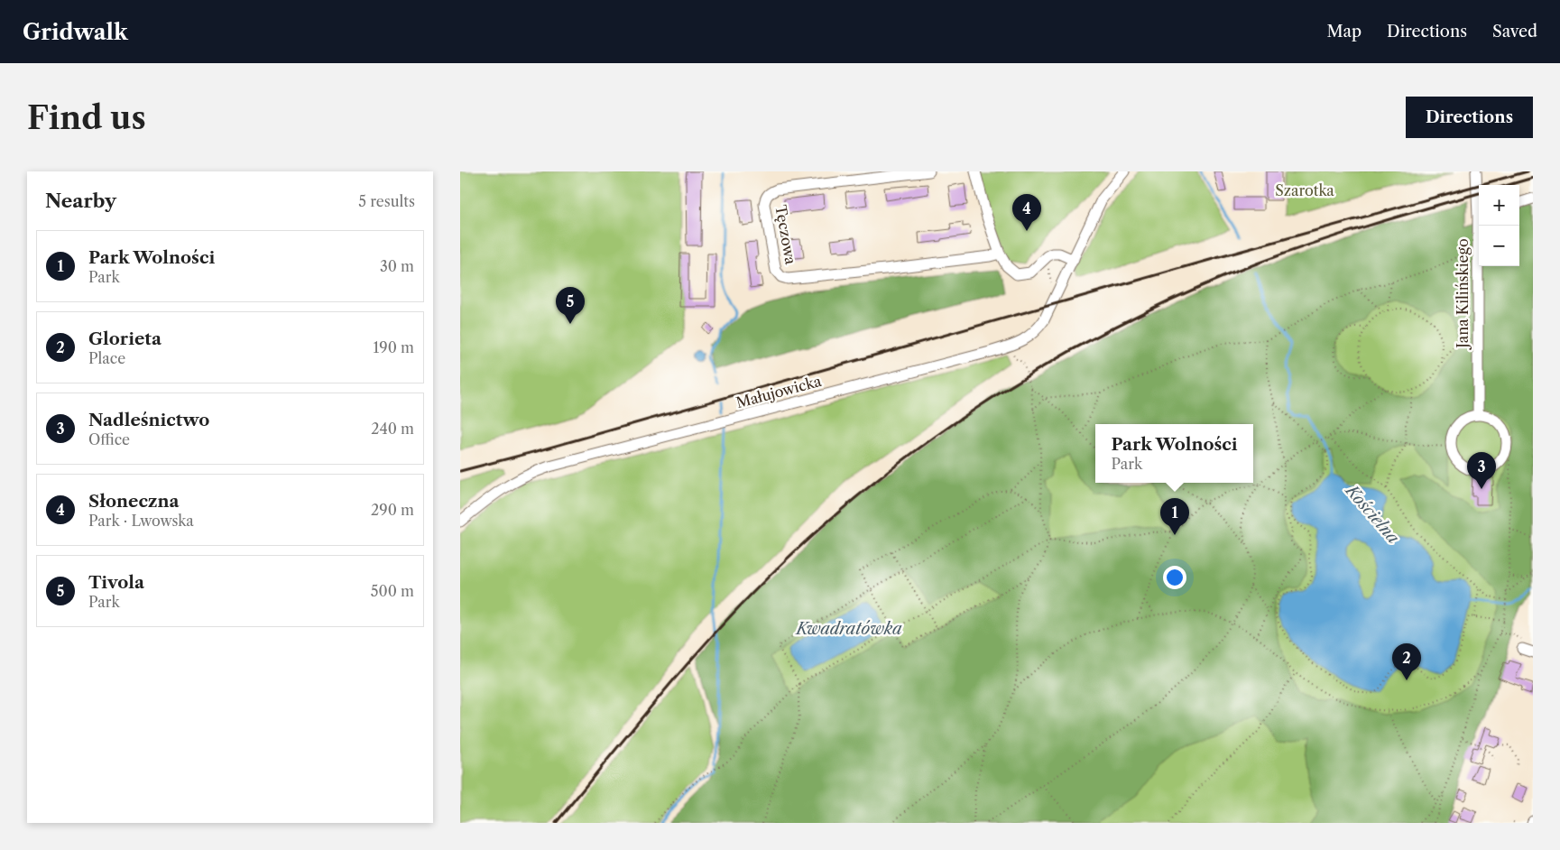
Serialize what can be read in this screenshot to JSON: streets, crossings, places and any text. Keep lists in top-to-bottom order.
{
  "streets": {
    "street": ["Tęczowa", "Jana Kilińskiego", "Małujowicka"]
  },
  "water": ["Kościelna", "Kwadratówka"],
  "parks": ["Szarotka"],
  "page": {
    "header": "Gridwalk",
    "nav": ["Map", "Directions", "Saved"],
    "buttons": "Directions",
    "title": "Find us",
    "heading": ["Nearby", "5 results"],
    "map_buttons": ["+", "−"],
    "pins": [
      "4",
      "5",
      "3",
      "1",
      "2"
    ],
    "list": [
      {
        "mark": "1",
        "name": "Park Wolności",
        "note": "Park",
        "value": "30 m"
      },
      {
        "mark": "2",
        "name": "Glorieta",
        "note": "Place",
        "value": "190 m"
      },
      {
        "mark": "3",
        "name": "Nadleśnictwo",
        "note": "Office",
        "value": "240 m"
      },
      {
        "mark": "4",
        "name": "Słoneczna",
        "note": "Park · Lwowska",
        "value": "290 m"
      },
      {
        "mark": "5",
        "name": "Tivola",
        "note": "Park",
        "value": "500 m"
      }
    ],
    "popup": ["Park Wolności", "Park"]
  }
}
